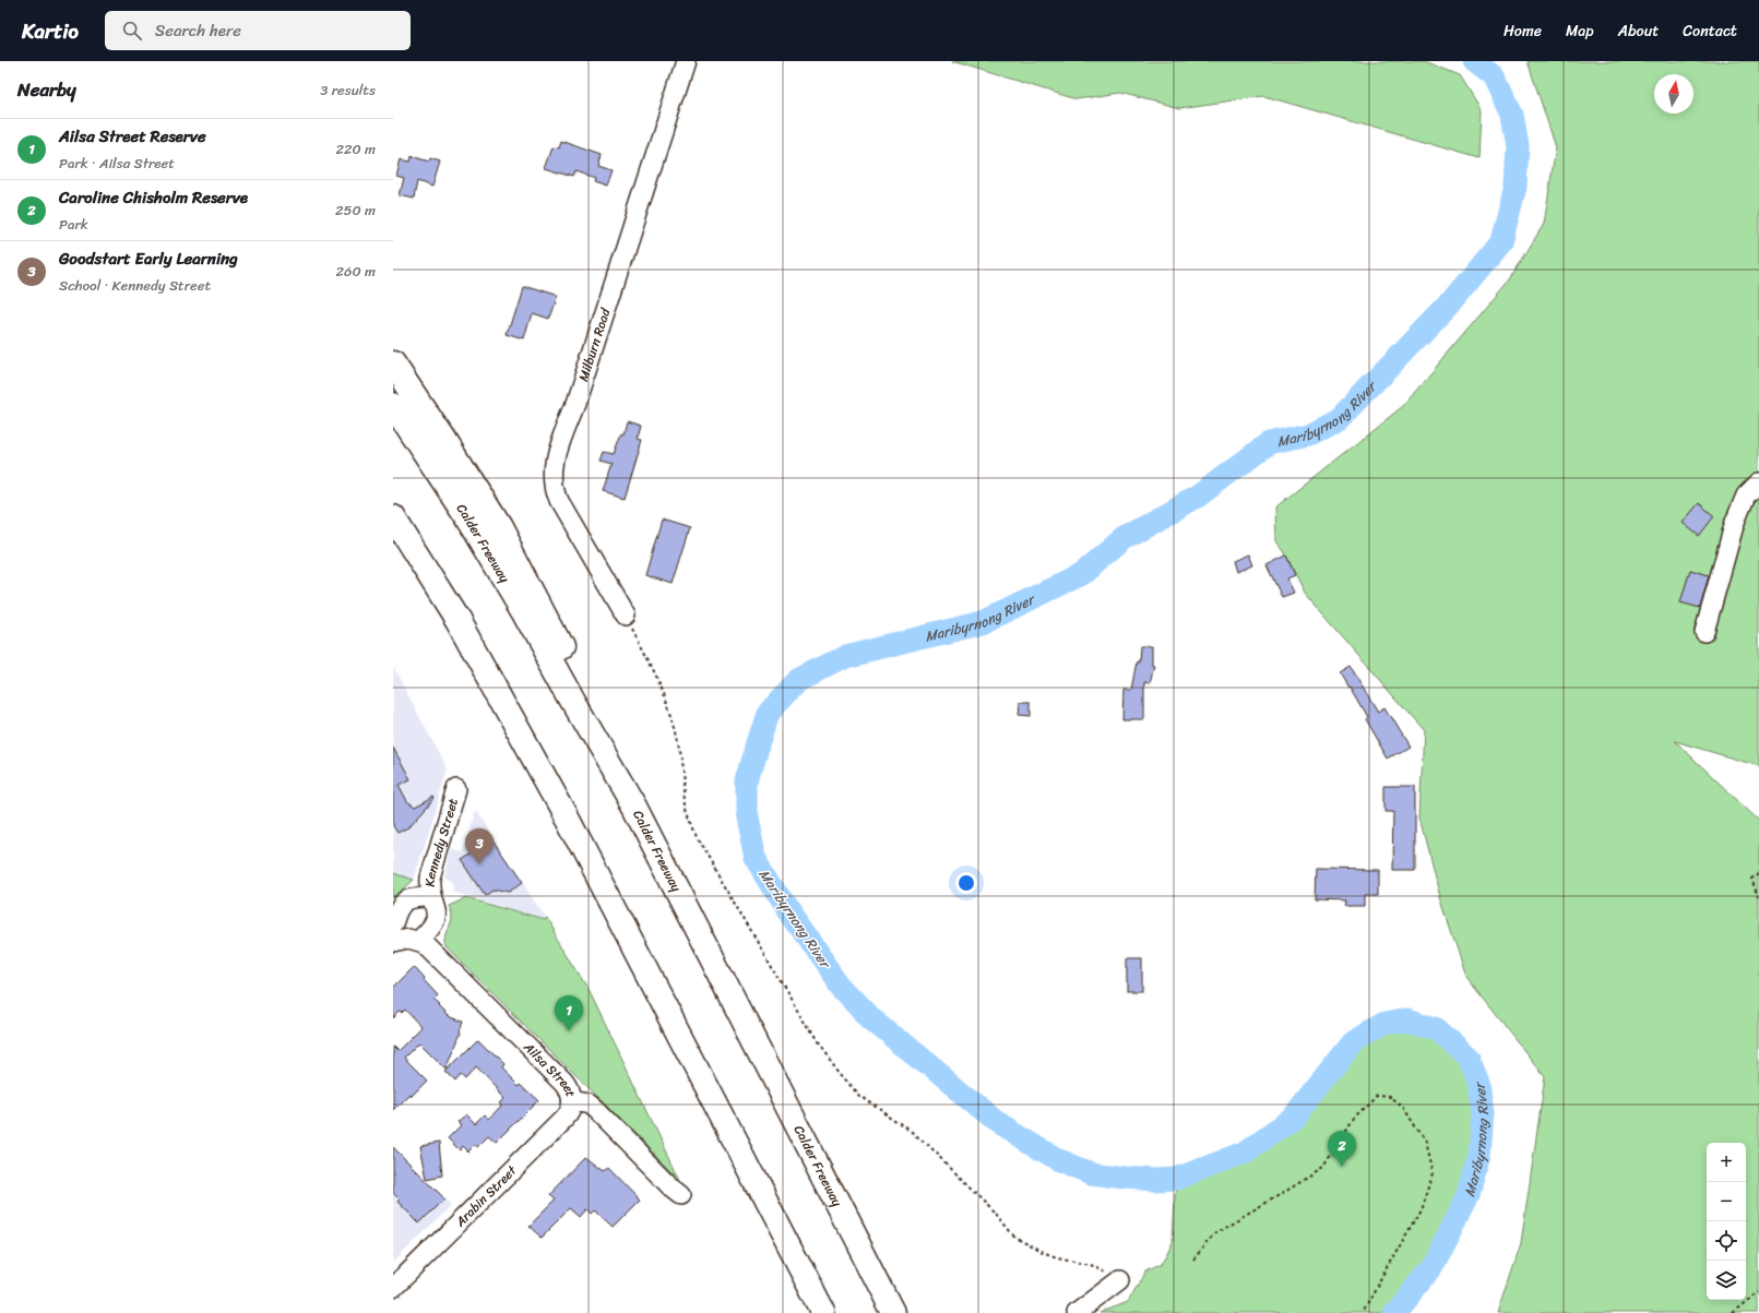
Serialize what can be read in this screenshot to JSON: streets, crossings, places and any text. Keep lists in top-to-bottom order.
{
  "streets": {
    "highway": ["Calder Freeway"],
    "street": [
      "Milburn Road",
      "Kennedy Street",
      "Ailsa Street",
      "Arabin Street"
    ]
  },
  "crossings": [
    ["Kennedy Street", "Ailsa Street"],
    ["Ailsa Street", "Arabin Street"]
  ],
  "water": ["Maribyrnong River"],
  "north": "top",
  "page": {
    "header": "Kartio",
    "search": "Search here",
    "nav": [
      "Home",
      "Map",
      "About",
      "Contact"
    ],
    "heading": ["Nearby", "3 results"],
    "list": [
      {
        "mark": "1",
        "name": "Ailsa Street Reserve",
        "note": "Park · Ailsa Street",
        "value": "220 m"
      },
      {
        "mark": "2",
        "name": "Caroline Chisholm Reserve",
        "note": "Park",
        "value": "250 m"
      },
      {
        "mark": "3",
        "name": "Goodstart Early Learning",
        "note": "School · Kennedy Street",
        "value": "260 m"
      }
    ],
    "pins": ["3", "1", "2"],
    "map_buttons": ["+", "−"]
  }
}
